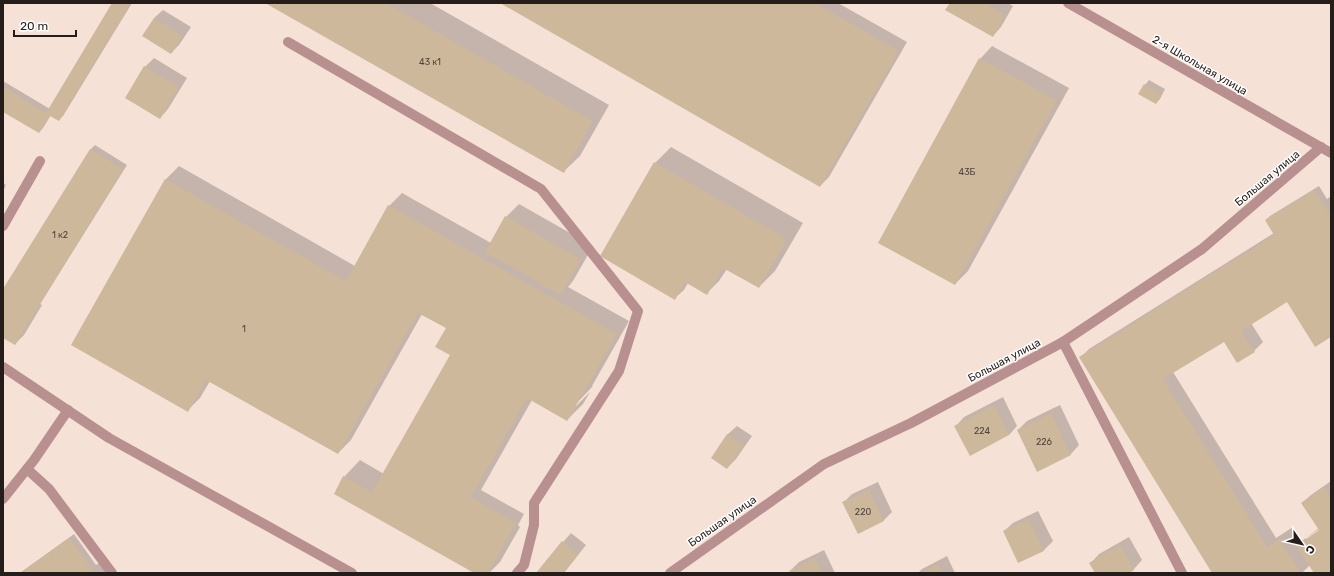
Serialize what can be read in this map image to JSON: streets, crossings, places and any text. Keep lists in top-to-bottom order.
{
  "streets": {
    "street": ["2-я Школьная улица", "Большая улица"]
  },
  "crossings": [
    ["2-я Школьная улица", "Большая улица"]
  ],
  "house_numbers": [
    "43 к1",
    "43Б",
    "1 к2",
    "1",
    "224",
    "226",
    "220"
  ],
  "scale_bar": "20 m",
  "north": "bottom right"
}
